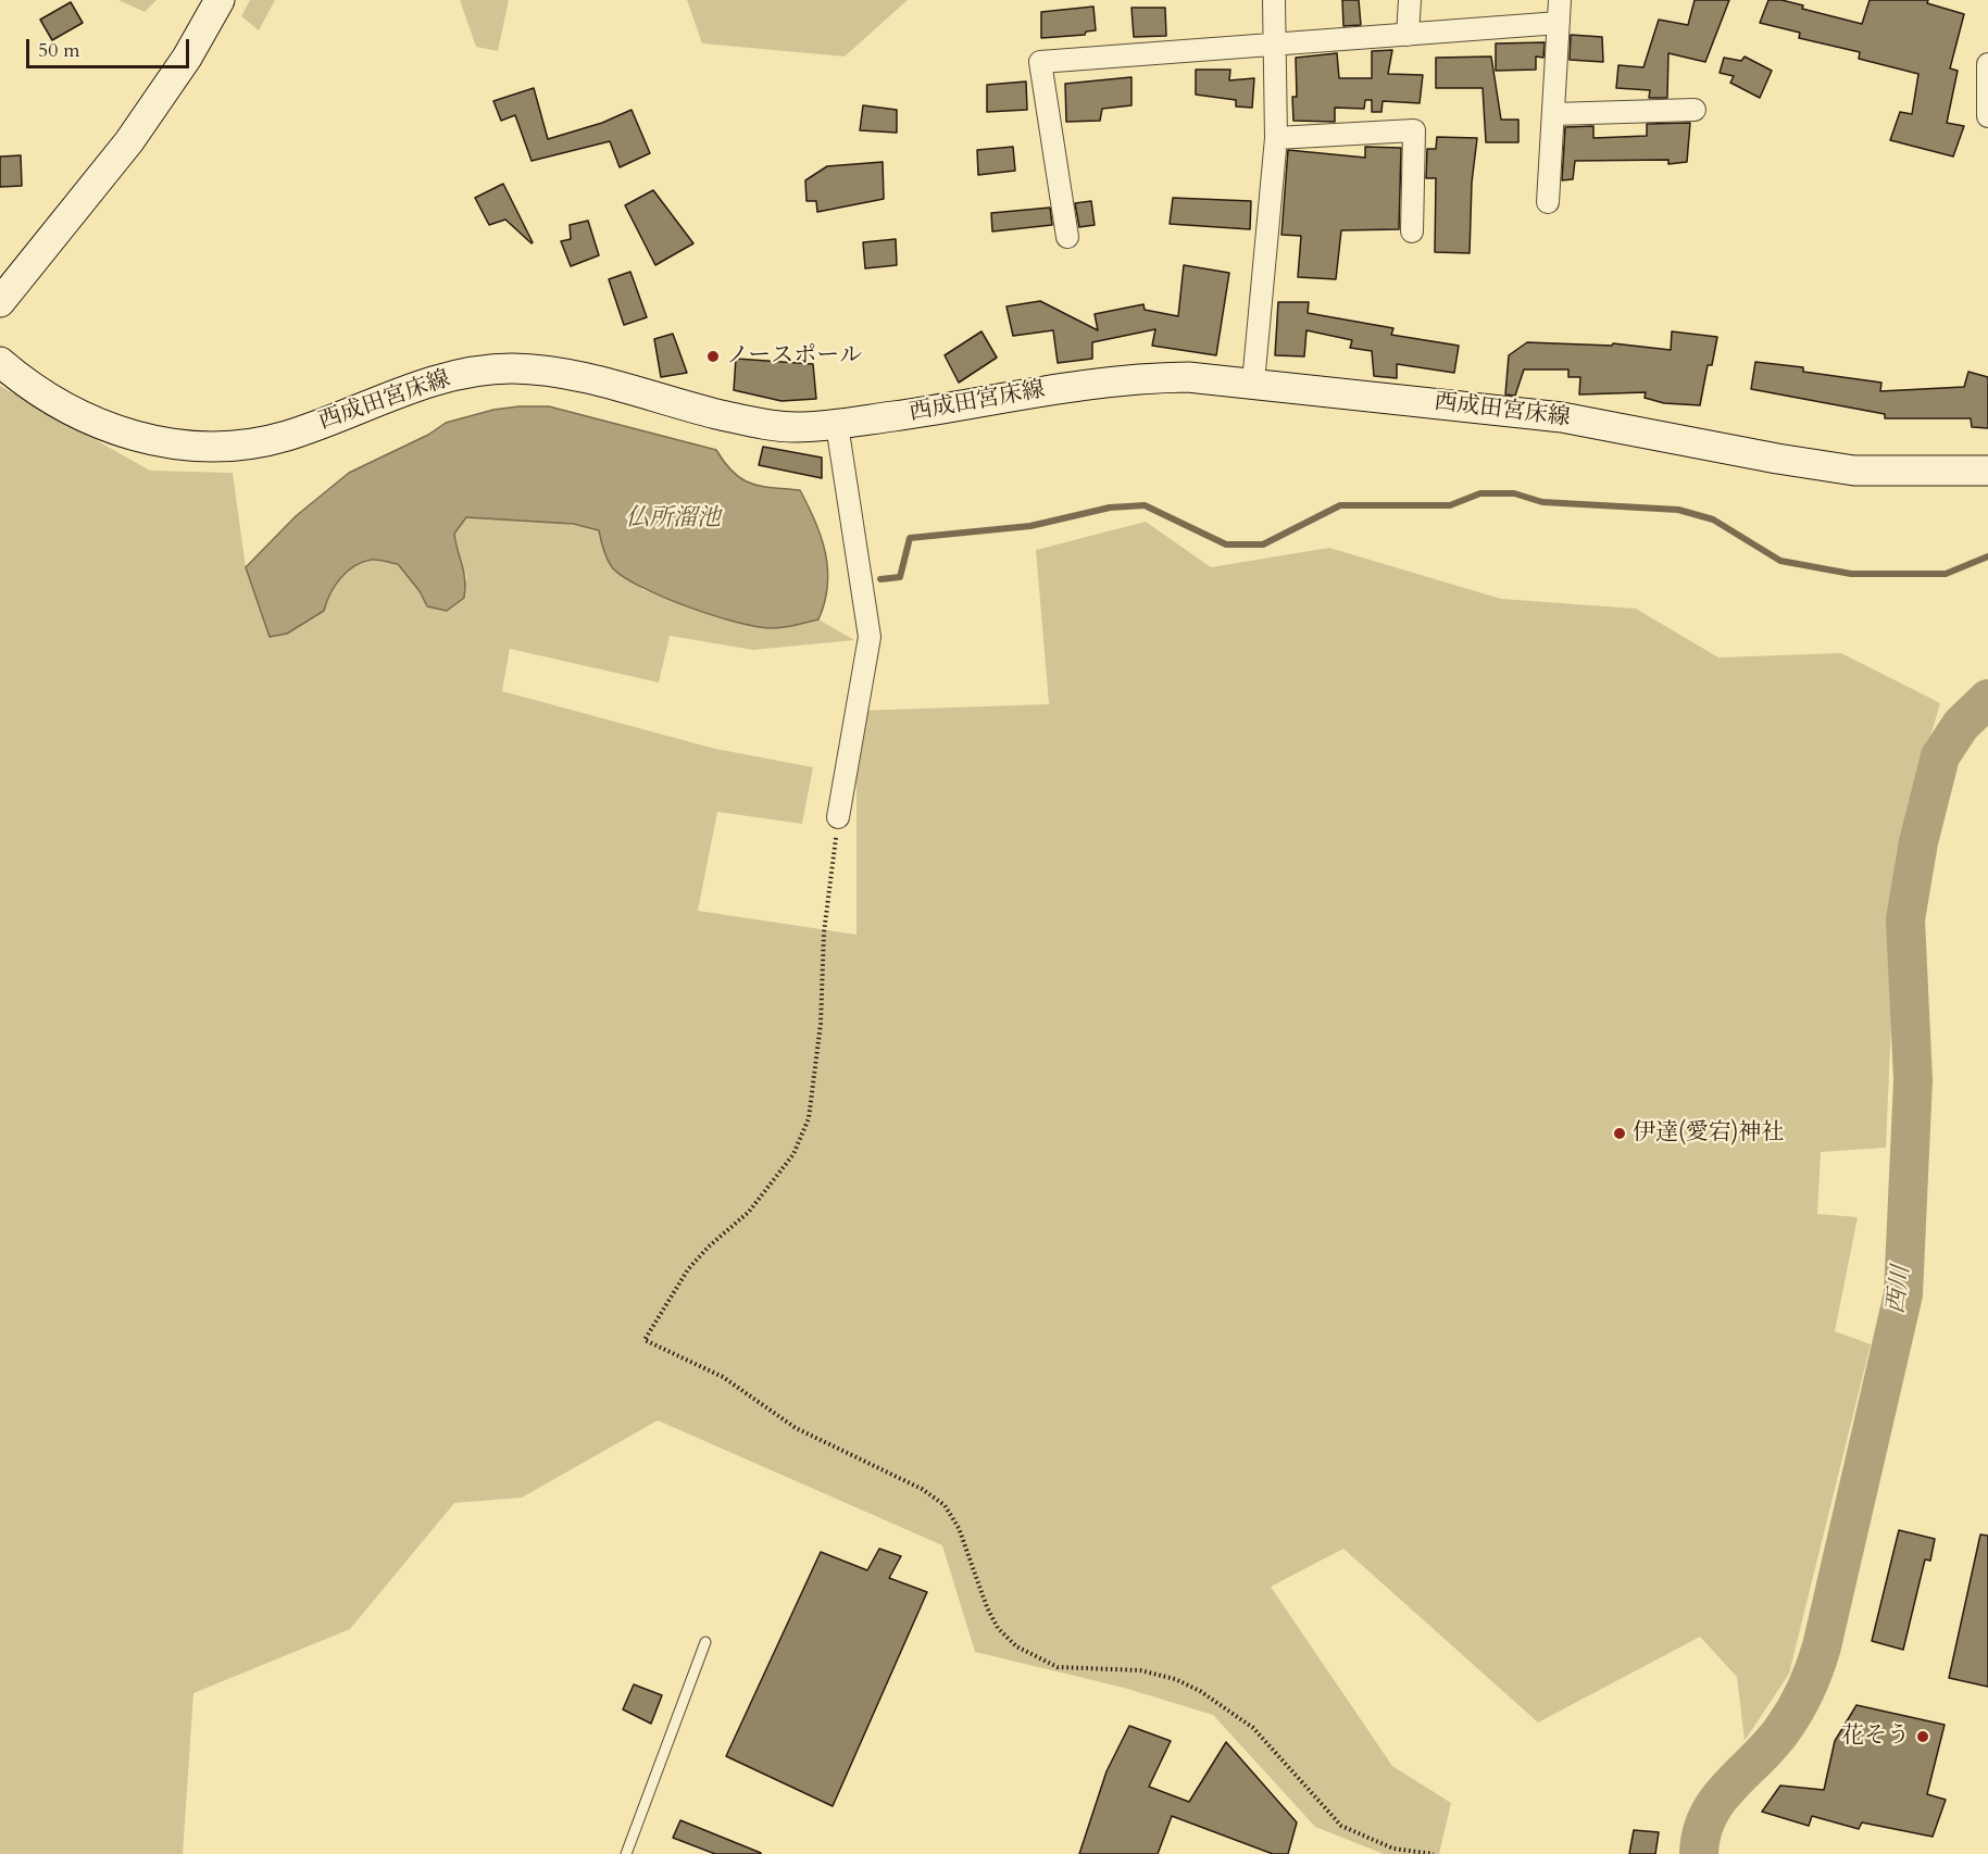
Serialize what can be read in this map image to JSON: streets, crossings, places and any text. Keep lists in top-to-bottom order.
{
  "streets": {
    "main road": ["西成田宮床線"]
  },
  "water": ["仏所溜池", "西川"],
  "places": ["ノースポール", "伊達(愛宕)神社", "花そう"],
  "scale_bar": "50 m"
}
